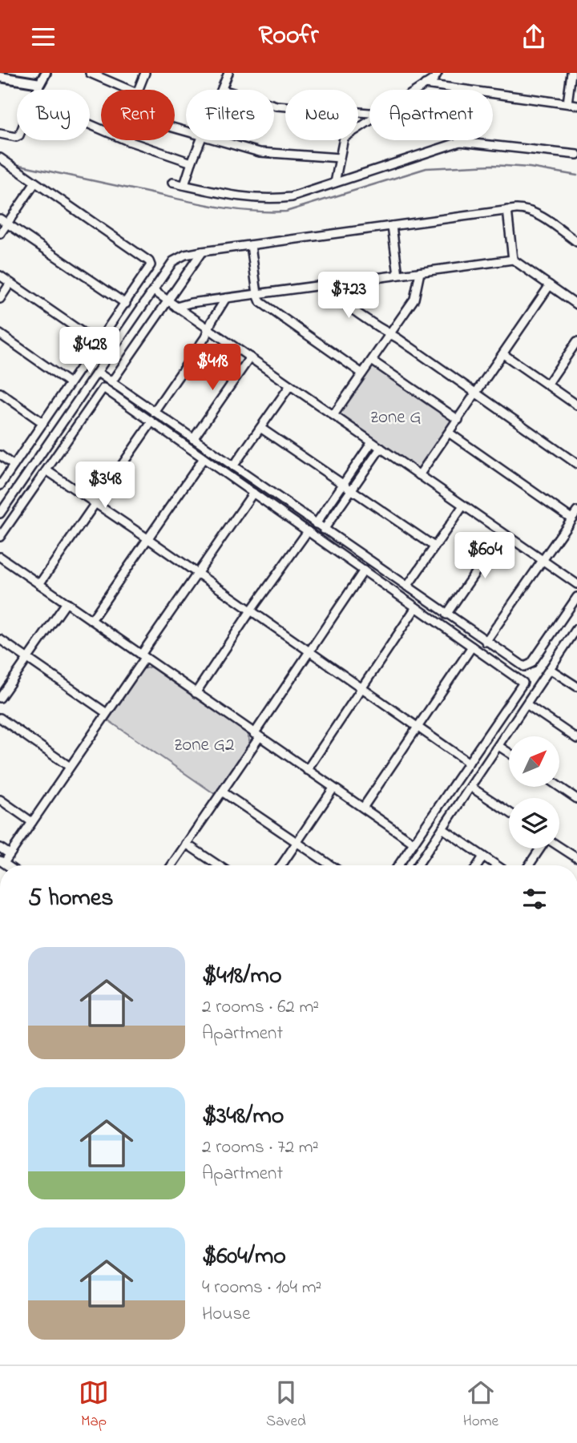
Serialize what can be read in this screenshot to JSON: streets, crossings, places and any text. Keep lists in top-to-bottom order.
{
  "parks": ["zone G", "zone G2"],
  "north": "top right",
  "page": {
    "header": "Roofr",
    "chip": [
      "Buy",
      "Rent",
      "Filters",
      "New",
      "Apartment"
    ],
    "price": [
      "$723",
      "$428",
      "$418",
      "$348",
      "$604"
    ],
    "heading": "5 homes",
    "list": [
      {
        "name": "$418/mo",
        "note": "2 rooms · 62 m² · Apartment"
      },
      {
        "name": "$348/mo",
        "note": "2 rooms · 72 m² · Apartment"
      },
      {
        "name": "$604/mo",
        "note": "4 rooms · 104 m² · House"
      }
    ],
    "tabs": ["Map", "Saved", "Home"]
  }
}
